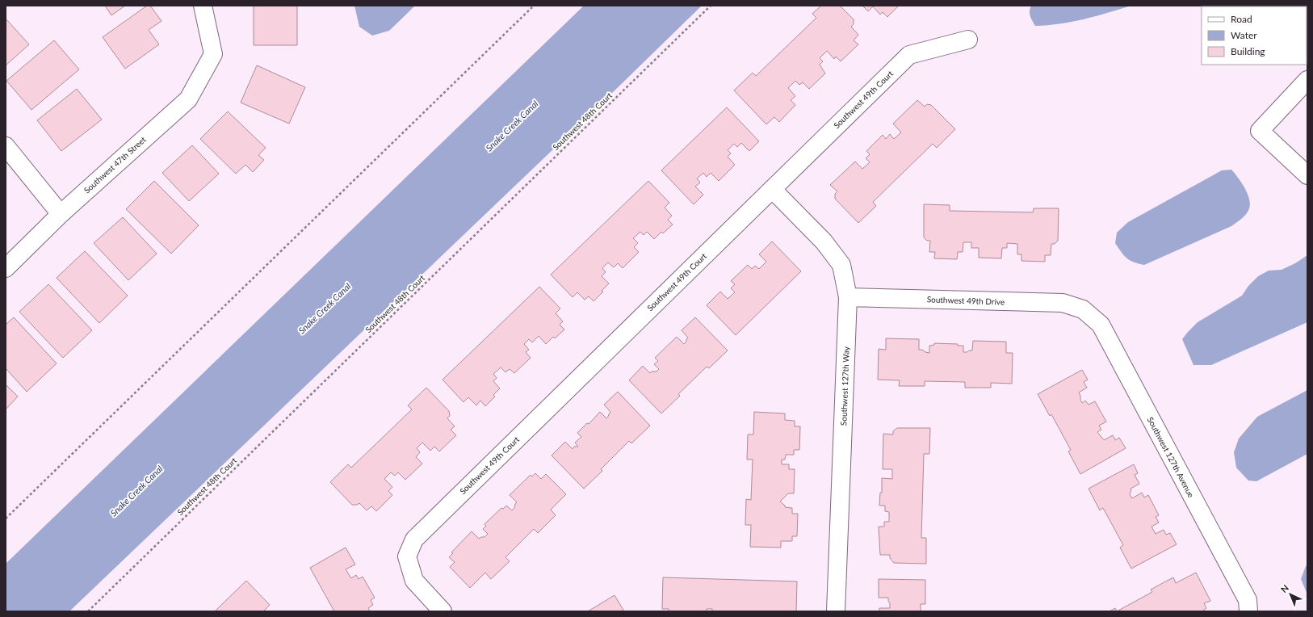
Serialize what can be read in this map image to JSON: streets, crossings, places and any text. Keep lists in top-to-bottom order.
{
  "streets": {
    "street": [
      "Southwest 49th Court",
      "Southwest 47th Street",
      "Southwest 49th Drive",
      "Southwest 127th Way",
      "Southwest 127th Avenue"
    ],
    "path": ["Southwest 48th Court"]
  },
  "crossings": [
    ["Southwest 49th Court", "Southwest 127th Way"],
    ["Southwest 49th Drive", "Southwest 127th Way"],
    ["Southwest 49th Drive", "Southwest 127th Avenue"]
  ],
  "water": ["Snake Creek Canal"],
  "legend": ["Road", "Water", "Building"],
  "north": "top left"
}
